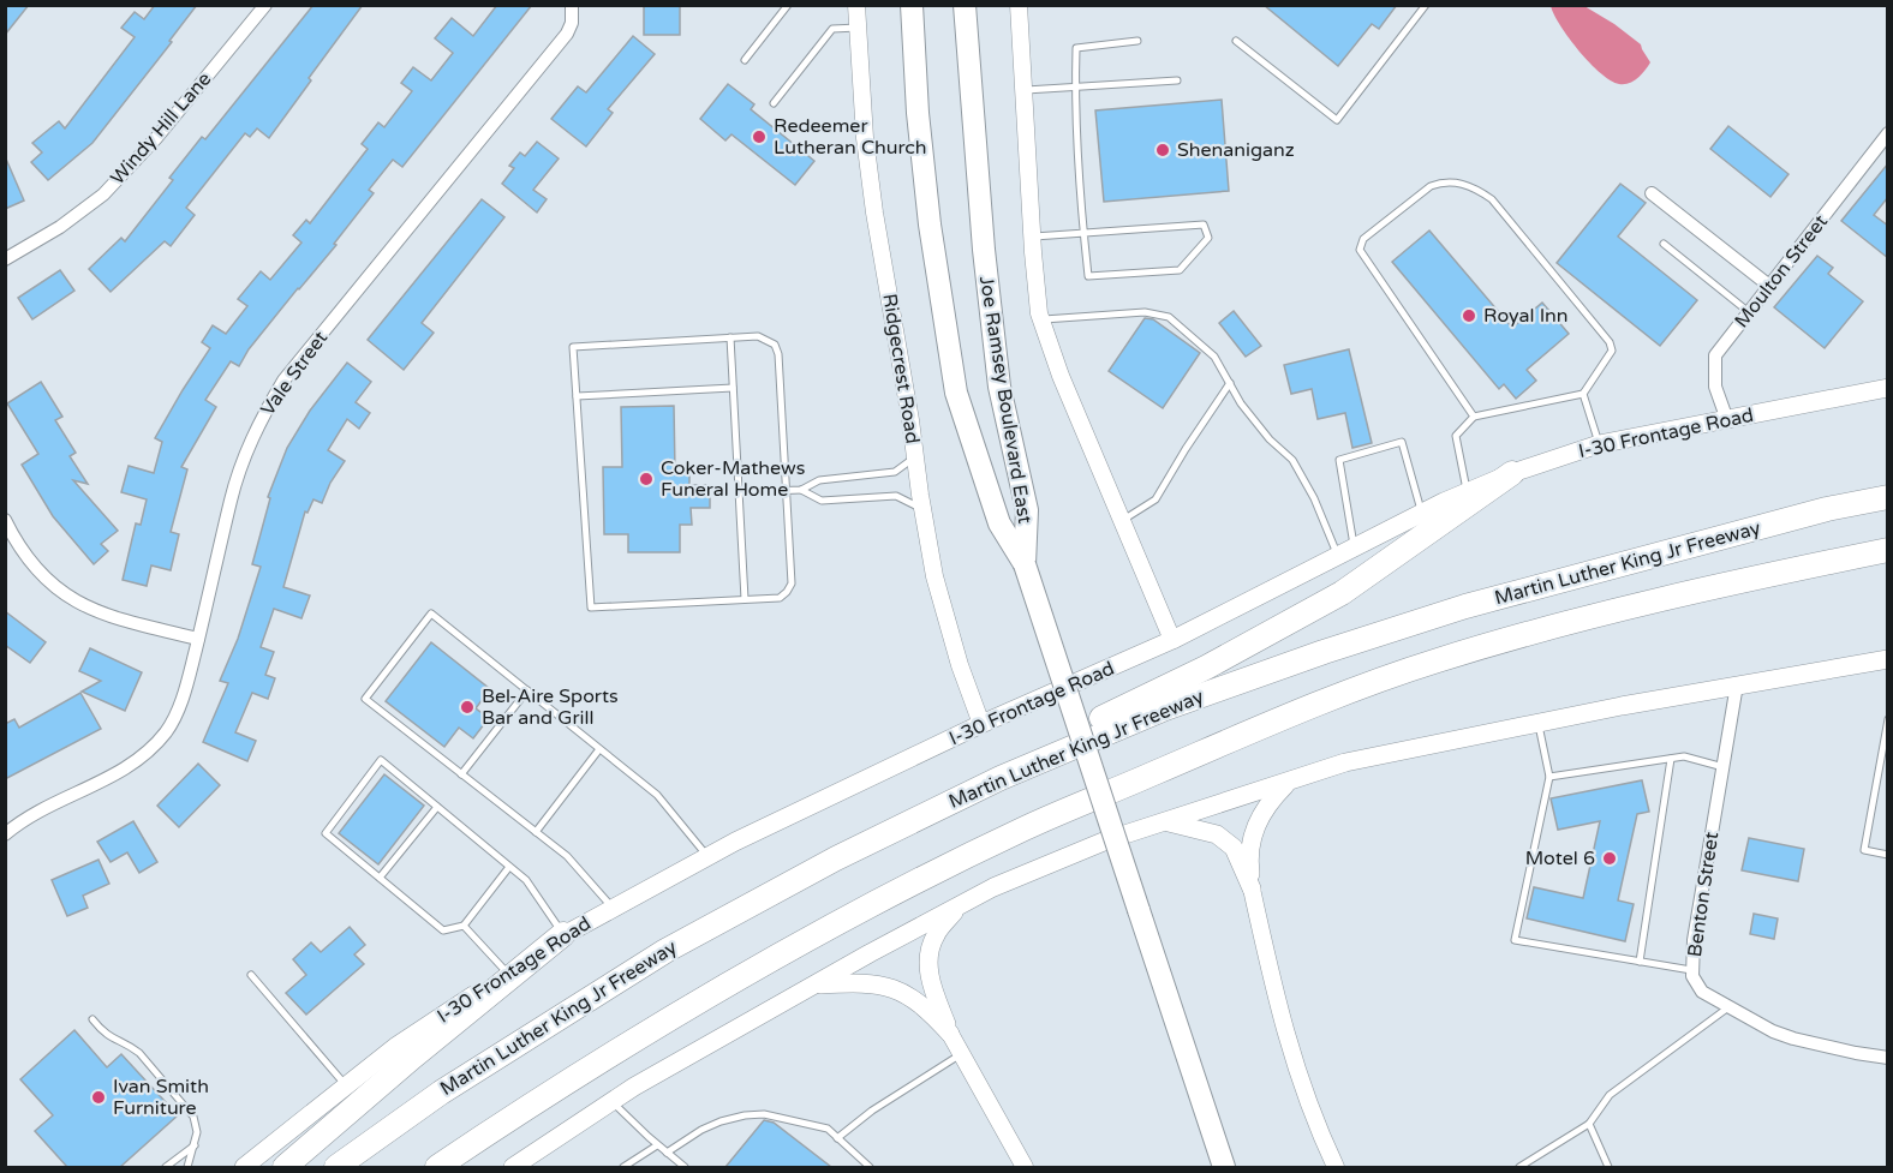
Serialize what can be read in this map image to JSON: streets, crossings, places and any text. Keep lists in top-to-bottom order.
{
  "streets": {
    "highway": ["Joe Ramsey Boulevard East", "Martin Luther King Jr Freeway"],
    "main road": ["I-30 Frontage Road"],
    "street": [
      "Windy Hill Lane",
      "Moulton Street",
      "Ridgecrest Road",
      "Vale Street",
      "Benton Street"
    ]
  },
  "crossings": [
    ["Moulton Street", "I-30 Frontage Road"],
    ["Ridgecrest Road", "I-30 Frontage Road"]
  ],
  "places": [
    "Redeemer Lutheran Church",
    "Shenaniganz",
    "Royal Inn",
    "Coker-Mathews Funeral Home",
    "Bel-Aire Sports Bar and Grill",
    "Motel 6",
    "Ivan Smith Furniture"
  ]
}
